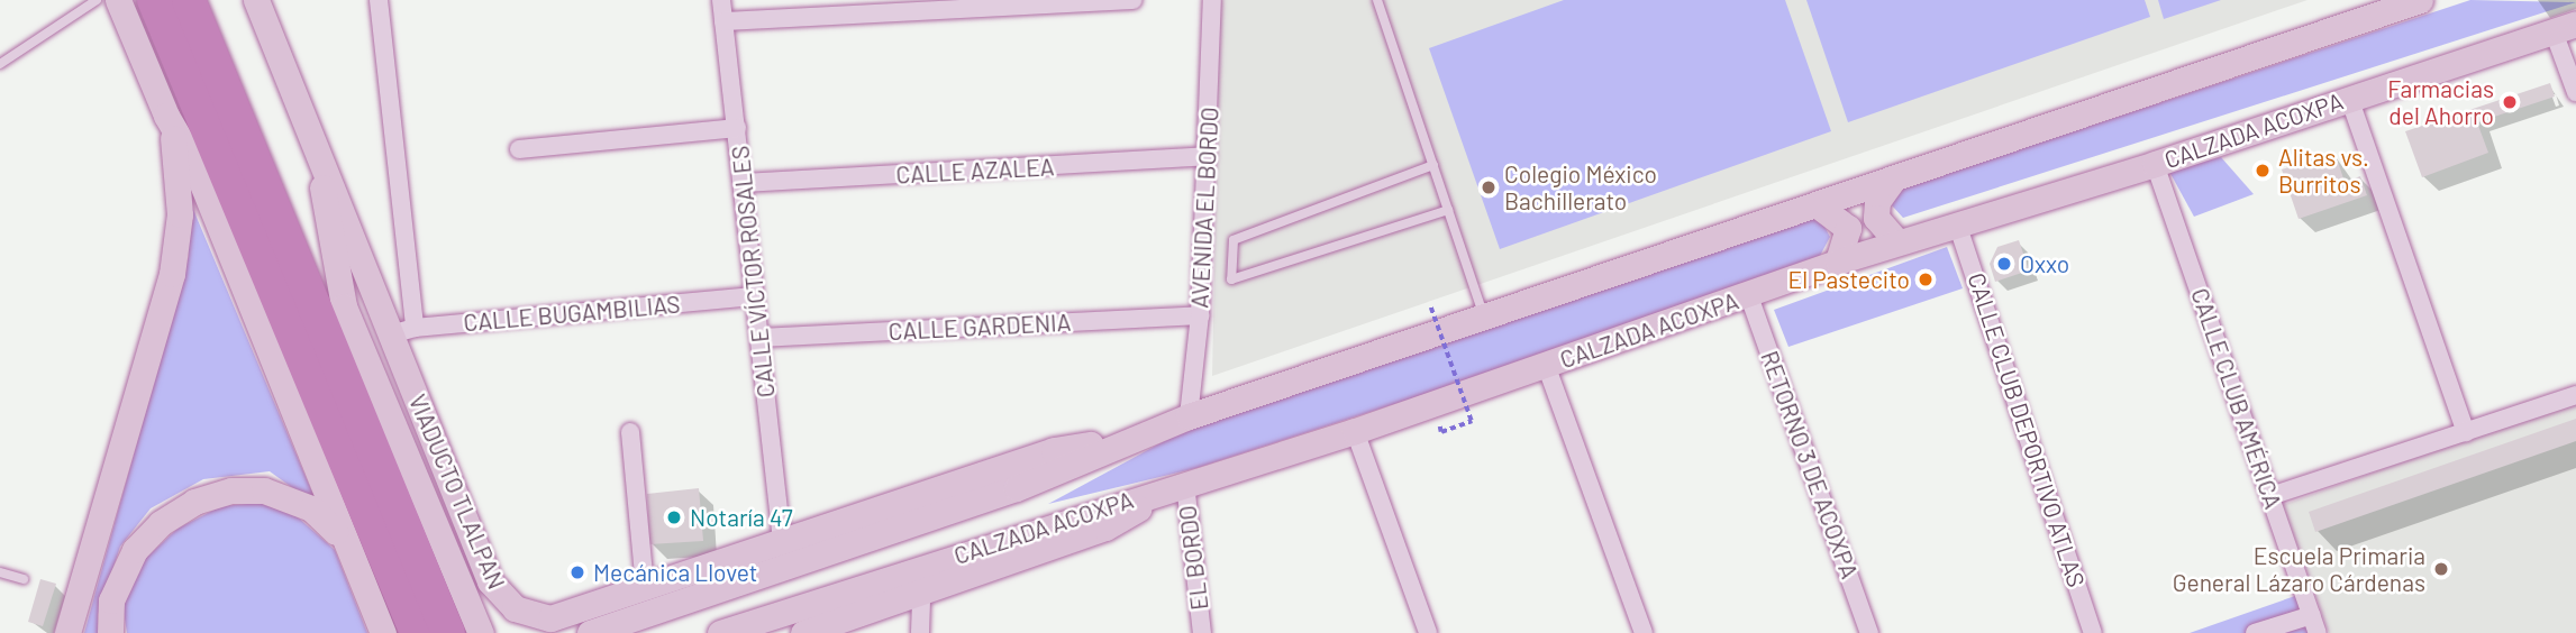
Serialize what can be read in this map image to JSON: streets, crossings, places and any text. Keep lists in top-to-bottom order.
{
  "streets": {
    "main road": ["CALZADA ACOXPA", "VIADUCTO TLALPAN"],
    "street": [
      "CALLE AZALEA",
      "AVENIDA EL BORDO",
      "CALLE VÍCTOR ROSALES",
      "CALLE BUGAMBILIAS",
      "CALLE GARDENIA",
      "CALLE CLUB AMÉRICA",
      "CALLE CLUB DEPORTIVO ATLAS",
      "RETORNO 3 DE ACOXPA",
      "EL BORDO"
    ]
  },
  "crossings": [
    ["CALZADA ACOXPA", "AVENIDA EL BORDO"],
    ["CALZADA ACOXPA", "CALLE CLUB AMÉRICA"],
    ["CALZADA ACOXPA", "CALLE CLUB DEPORTIVO ATLAS"],
    ["CALZADA ACOXPA", "RETORNO 3 DE ACOXPA"],
    ["CALZADA ACOXPA", "VIADUCTO TLALPAN"],
    ["CALZADA ACOXPA", "EL BORDO"],
    ["CALLE AZALEA", "AVENIDA EL BORDO"],
    ["CALLE AZALEA", "CALLE VÍCTOR ROSALES"],
    ["AVENIDA EL BORDO", "CALLE GARDENIA"],
    ["CALLE VÍCTOR ROSALES", "CALLE BUGAMBILIAS"],
    ["CALLE VÍCTOR ROSALES", "CALLE GARDENIA"],
    ["CALLE VÍCTOR ROSALES", "VIADUCTO TLALPAN"],
    ["CALLE BUGAMBILIAS", "VIADUCTO TLALPAN"]
  ],
  "places": [
    "Farmacias del Ahorro",
    "Alitas vs. Burritos",
    "Colegio México Bachillerato",
    "Oxxo",
    "El Pastecito",
    "Notaría 47",
    "Escuela Primaria General Lázaro Cárdenas",
    "Mecánica Llovet"
  ]
}
